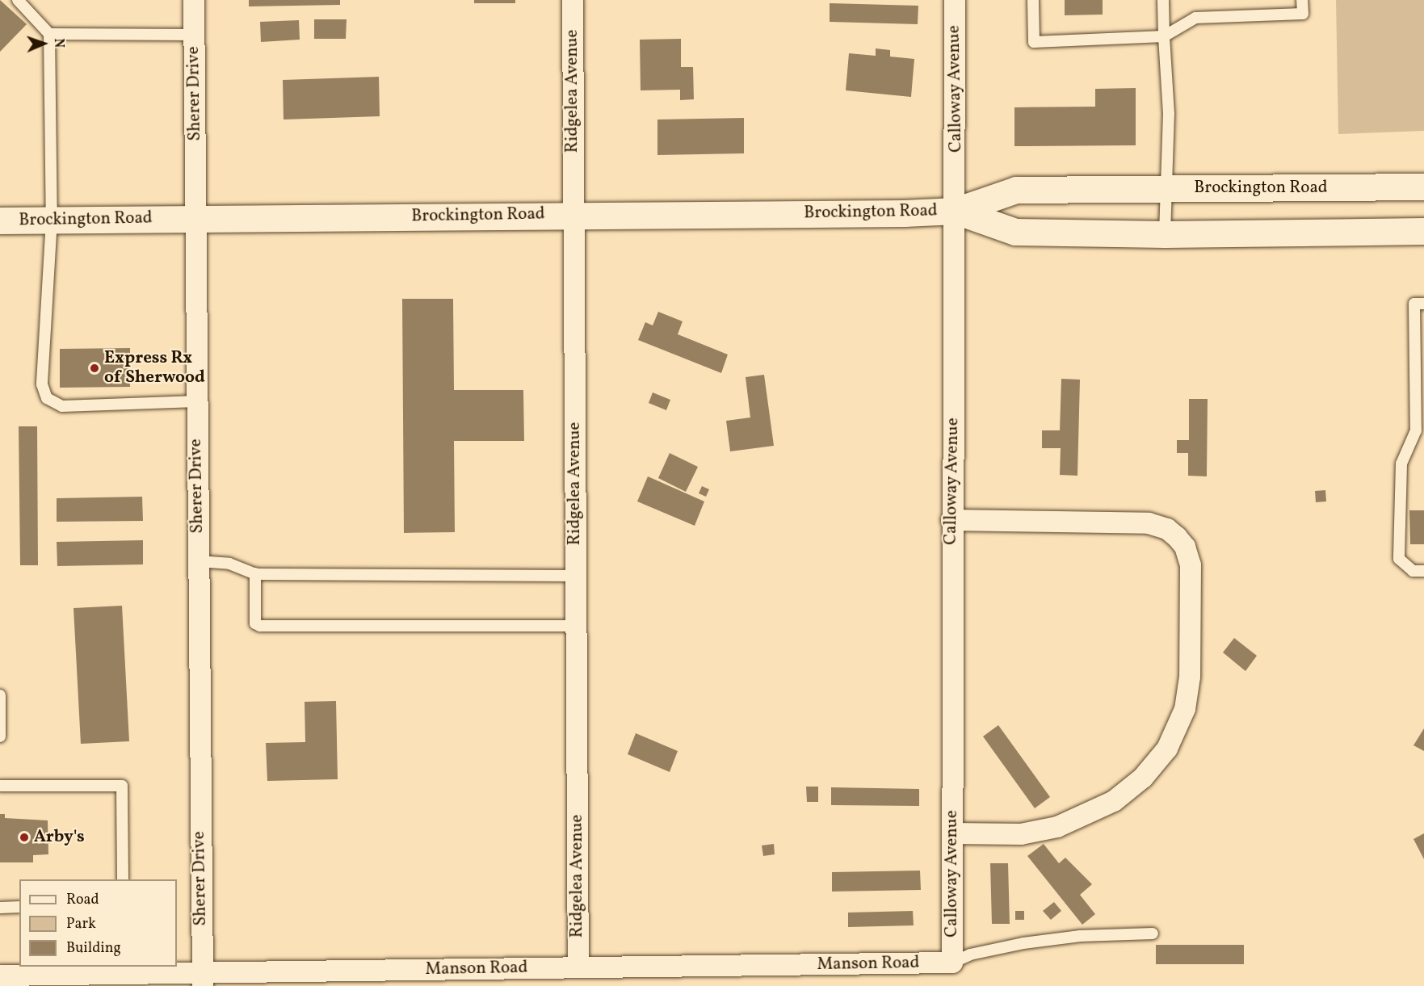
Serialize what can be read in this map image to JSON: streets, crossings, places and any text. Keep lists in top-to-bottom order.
{
  "streets": {
    "main road": ["Brockington Road"],
    "street": [
      "Calloway Avenue",
      "Ridgelea Avenue",
      "Sherer Drive",
      "Manson Road"
    ]
  },
  "crossings": [
    ["Calloway Avenue", "Brockington Road"],
    ["Calloway Avenue", "Manson Road"],
    ["Ridgelea Avenue", "Brockington Road"],
    ["Ridgelea Avenue", "Manson Road"],
    ["Sherer Drive", "Brockington Road"],
    ["Sherer Drive", "Manson Road"]
  ],
  "places": ["Express Rx of Sherwood", "Arby's"],
  "legend": ["Road", "Park", "Building"],
  "north": "right"
}
